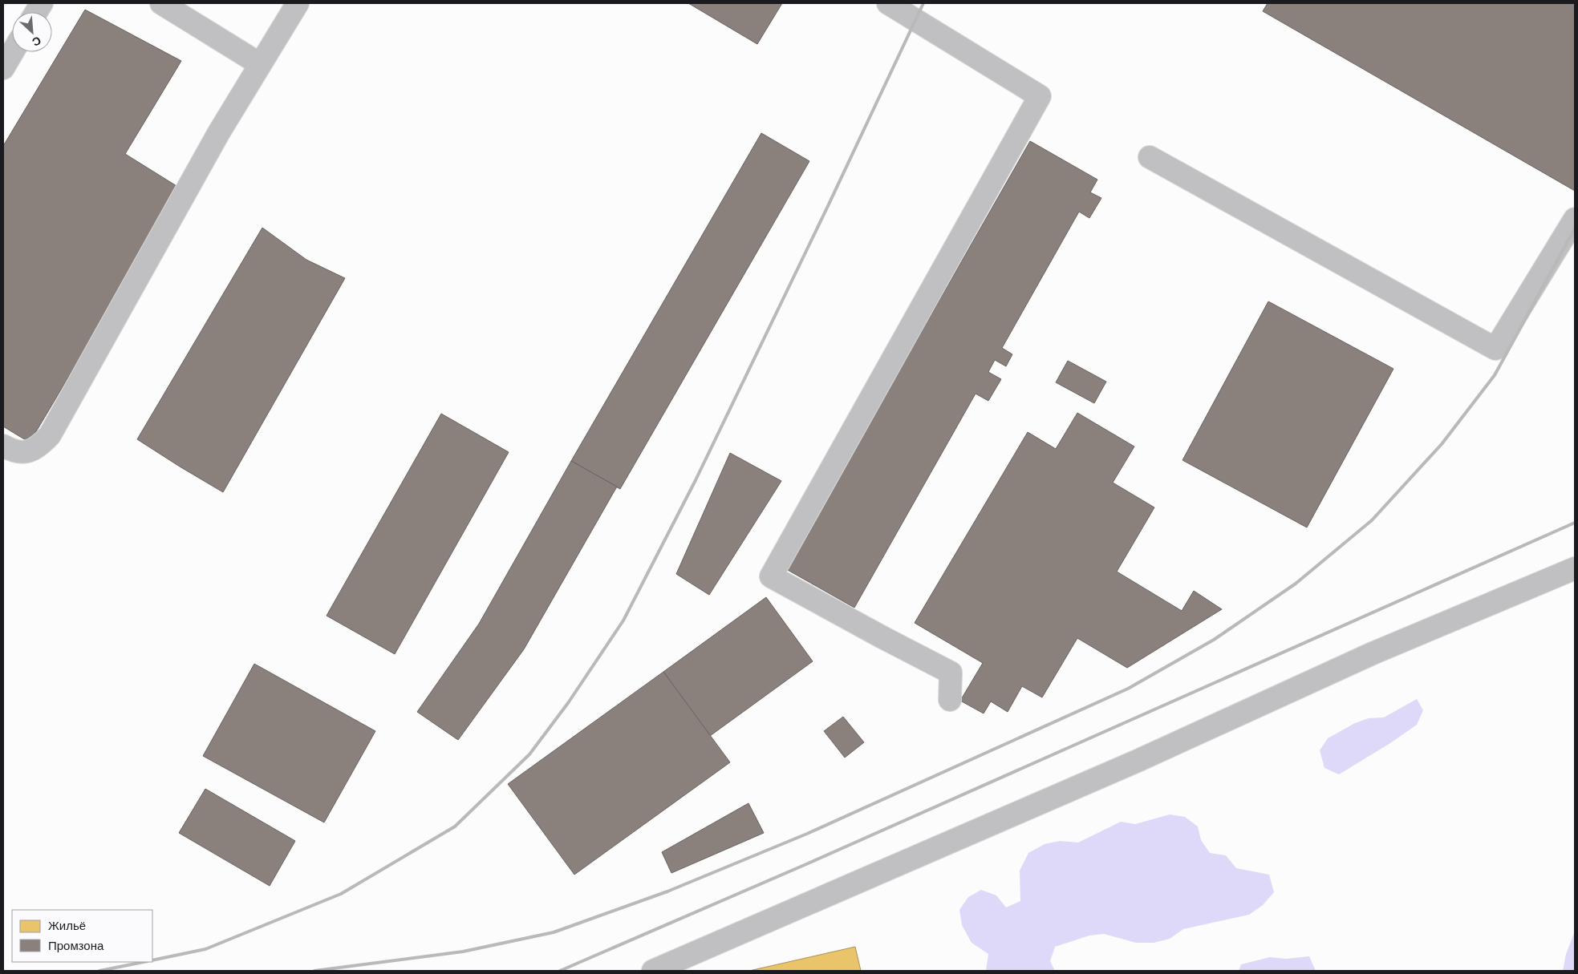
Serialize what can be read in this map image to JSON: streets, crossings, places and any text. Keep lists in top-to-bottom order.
{
  "legend": ["Жильё", "Промзона"],
  "north": "bottom right"
}
